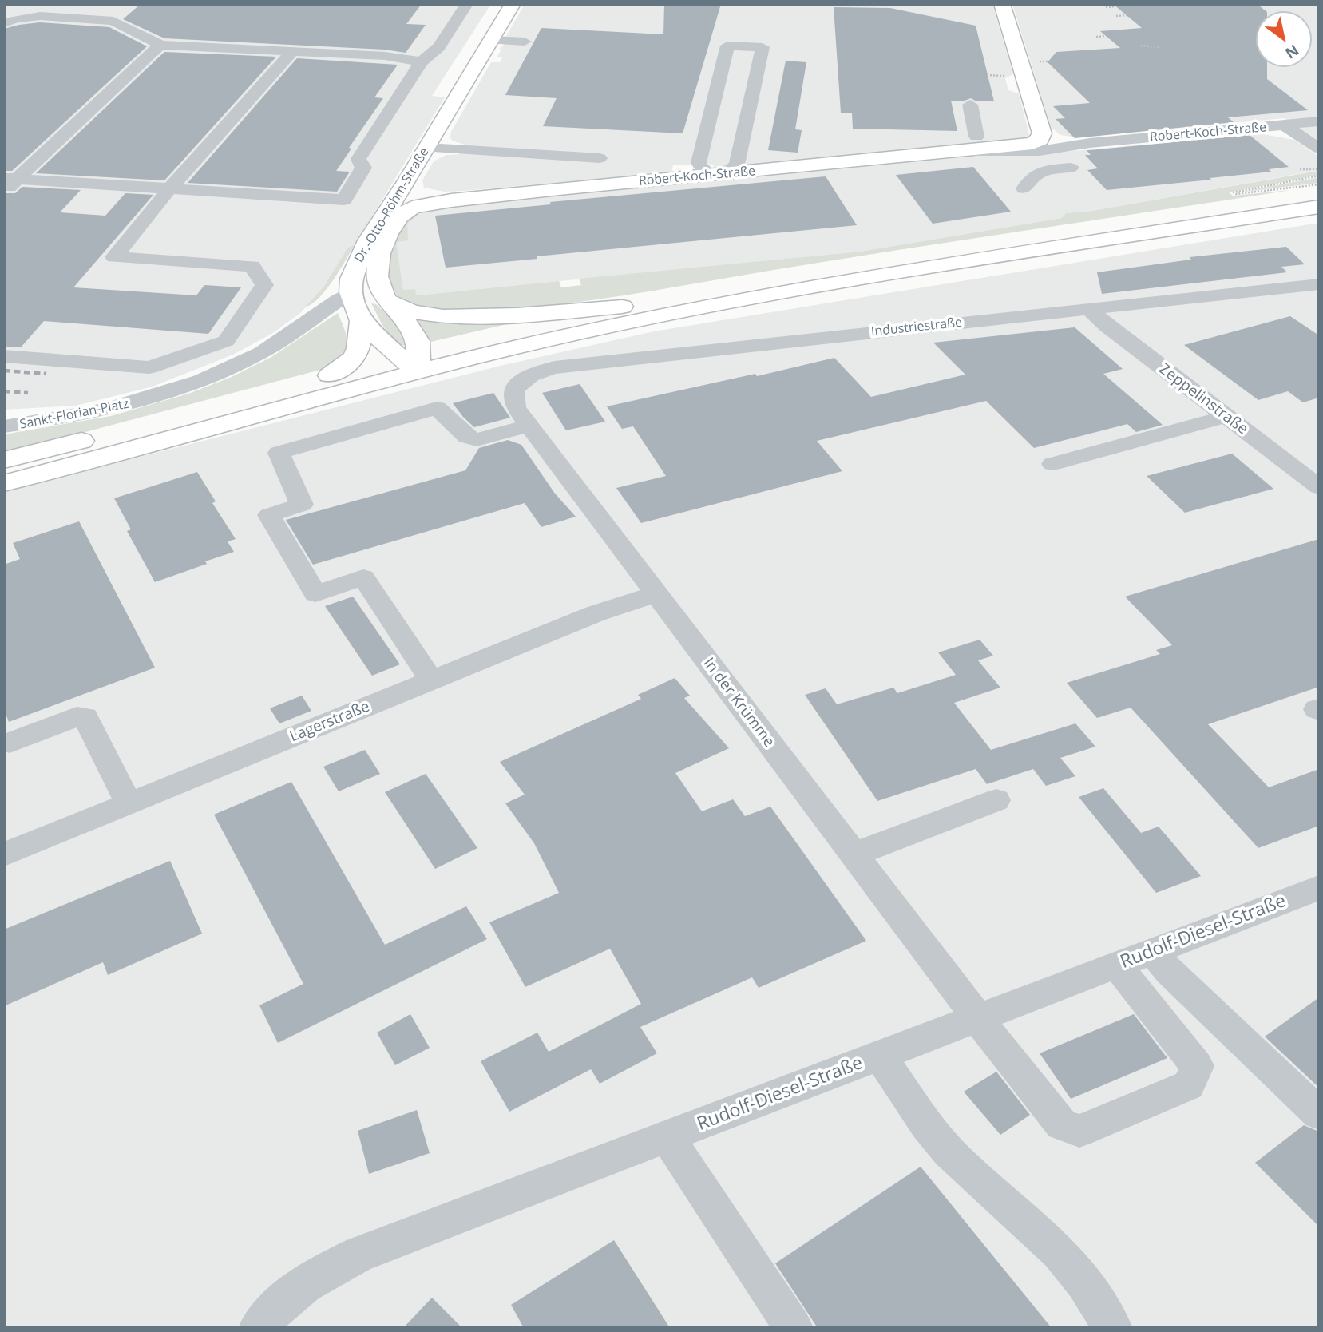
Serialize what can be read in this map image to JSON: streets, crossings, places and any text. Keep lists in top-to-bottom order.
{
  "streets": {
    "main road": ["Robert-Koch-Straße", "Dr.-Otto-Röhm-Straße"],
    "street": [
      "Industriestraße",
      "Zeppelinstraße",
      "Sankt-Florian-Platz",
      "In der Krümme",
      "Lagerstraße",
      "Rudolf-Diesel-Straße"
    ]
  },
  "crossings": [
    ["Robert-Koch-Straße", "Dr.-Otto-Röhm-Straße"],
    ["Dr.-Otto-Röhm-Straße", "Sankt-Florian-Platz"],
    ["Industriestraße", "Zeppelinstraße"],
    ["Industriestraße", "In der Krümme"],
    ["In der Krümme", "Lagerstraße"],
    ["In der Krümme", "Rudolf-Diesel-Straße"]
  ],
  "north": "bottom right"
}
